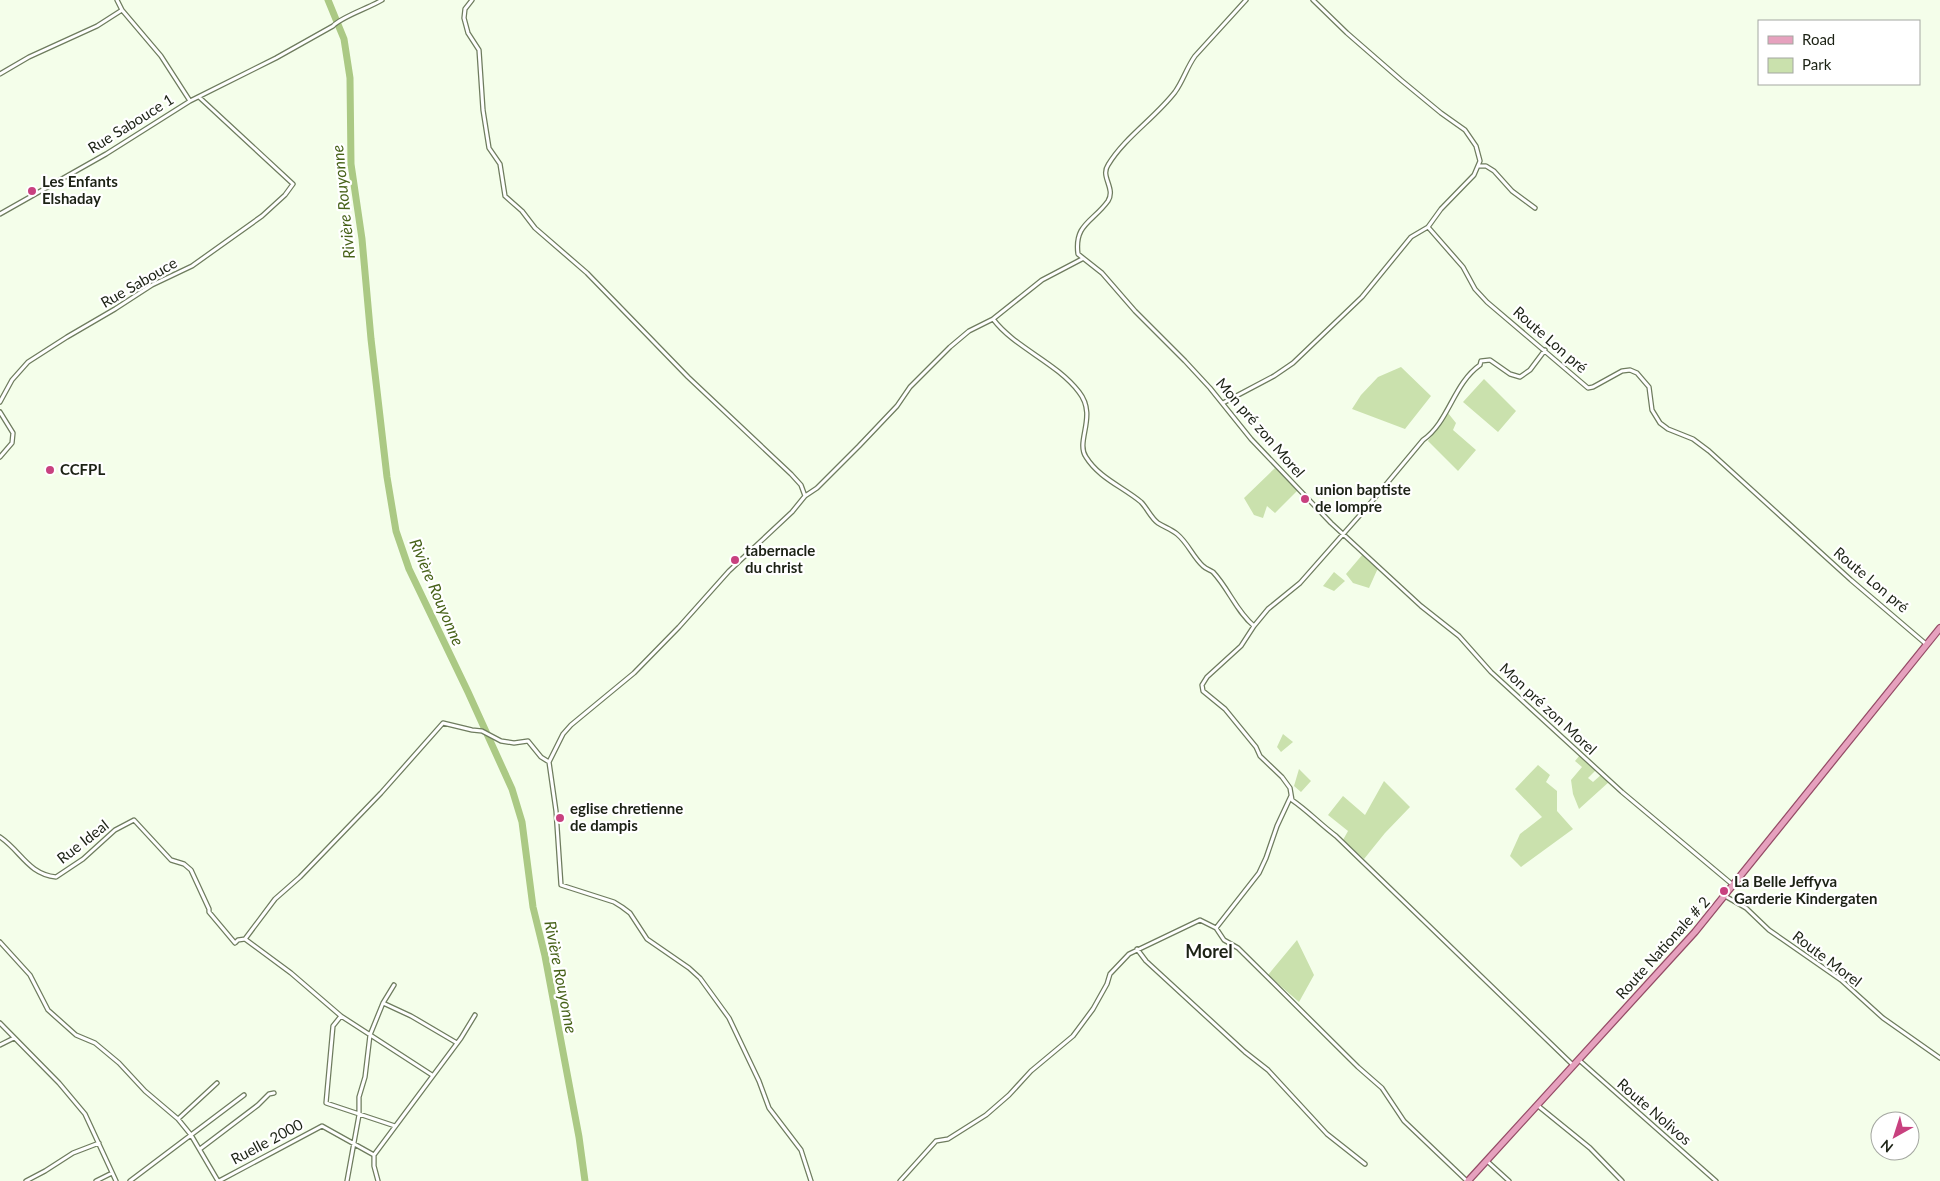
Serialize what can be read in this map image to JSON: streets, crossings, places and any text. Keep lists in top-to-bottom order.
{
  "streets": {
    "main road": ["Route Nationale # 2"],
    "street": [
      "Rue Sabouce 1",
      "Rue Sabouce",
      "Route Lon pré",
      "Mon pré zon Morel",
      "Rue Ideal",
      "Route Morel",
      "Route Nolivos",
      "Ruelle 2000"
    ]
  },
  "crossings": [
    ["Rue Sabouce 1", "Rue Sabouce"],
    ["Route Lon pré", "Route Nationale # 2"],
    ["Mon pré zon Morel", "Route Nationale # 2"],
    ["Route Nationale # 2", "Route Morel"],
    ["Route Nationale # 2", "Route Nolivos"]
  ],
  "districts": ["Morel"],
  "water": ["Rivière Rouyonne"],
  "places": [
    "Les Enfants Elshaday",
    "CCFPL",
    "union baptiste de lompre",
    "tabernacle du christ",
    "eglise chretienne de dampis",
    "La Belle Jeffyva Garderie Kindergaten"
  ],
  "legend": ["Road", "Park"],
  "north": "bottom left"
}
